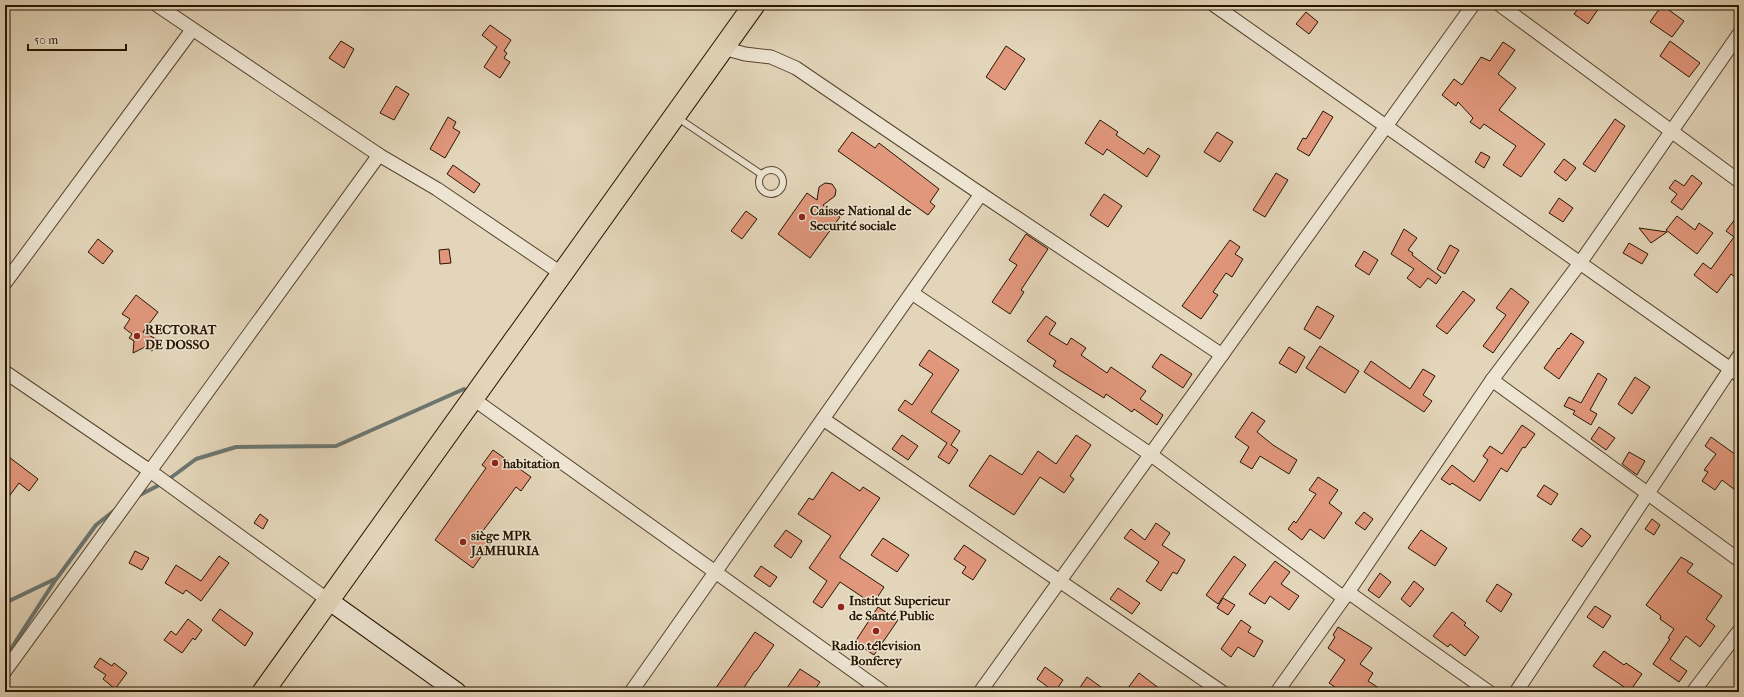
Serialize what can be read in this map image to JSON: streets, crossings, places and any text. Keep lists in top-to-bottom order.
{
  "places": [
    "Caisse National de Securité sociale",
    "RECTORAT DE DOSSO",
    "habitation",
    "siège MPR JAMHURIA",
    "Institut Superieur de Santé Public",
    "Radio télevision Bonferey"
  ],
  "scale_bar": "50 m"
}
